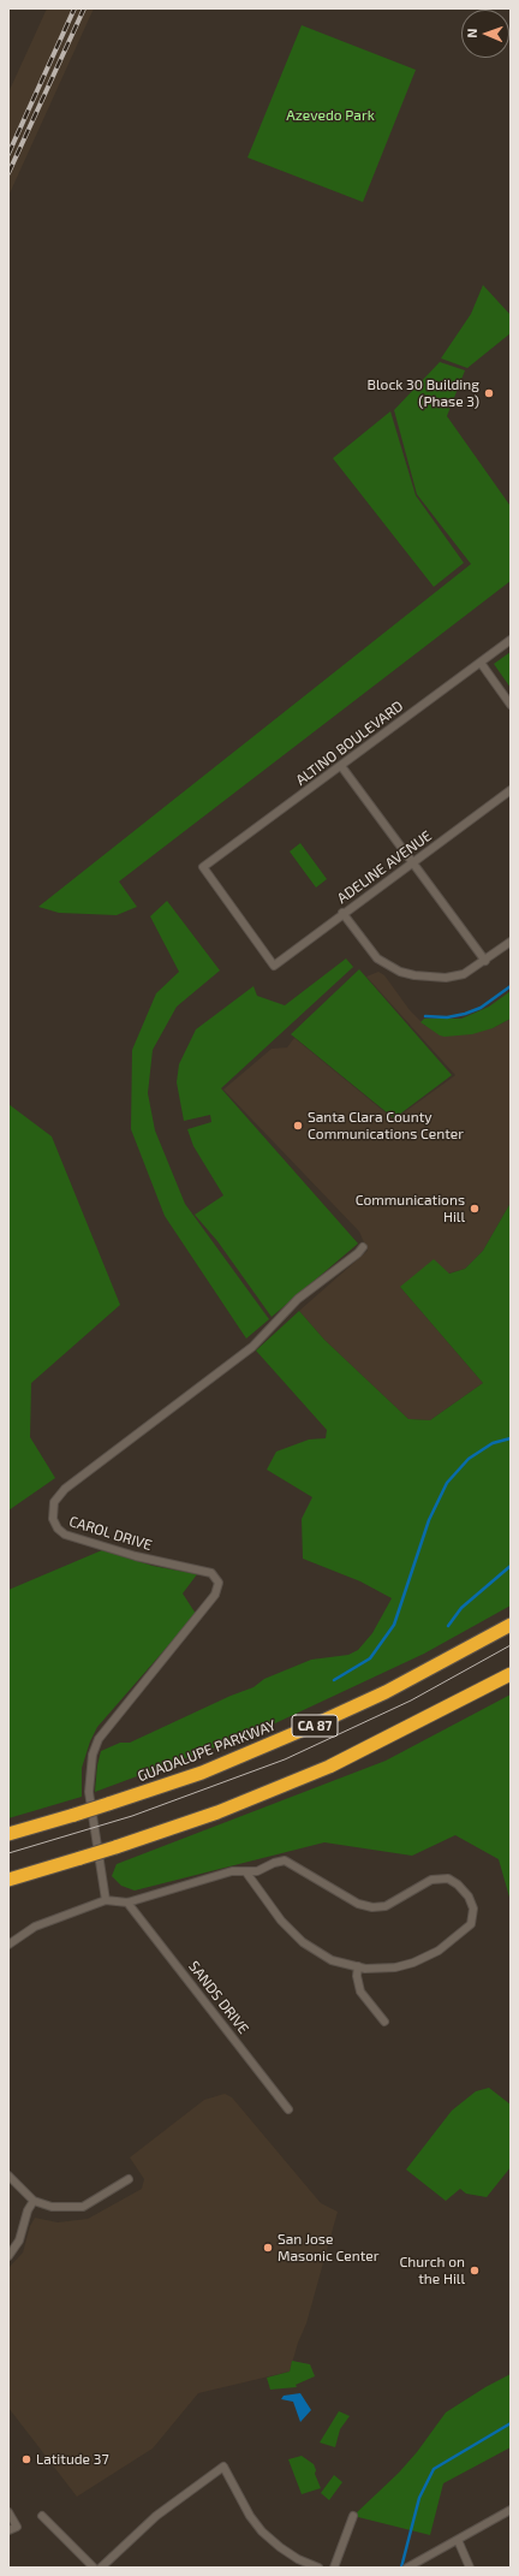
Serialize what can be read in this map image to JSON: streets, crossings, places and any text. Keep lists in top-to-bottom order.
{
  "streets": {
    "highway": ["CA 87", "GUADALUPE PARKWAY"],
    "street": [
      "ALTINO BOULEVARD",
      "ADELINE AVENUE",
      "CAROL DRIVE",
      "SANDS DRIVE"
    ]
  },
  "crossings": [
    ["ALTINO BOULEVARD", "ADELINE AVENUE"]
  ],
  "parks": ["Azevedo Park"],
  "places": [
    "Block 30 Building (Phase 3)",
    "Santa Clara County Communications Center",
    "Communications Hill",
    "San Jose Masonic Center",
    "Church on the Hill",
    "Latitude 37"
  ],
  "north": "left"
}
